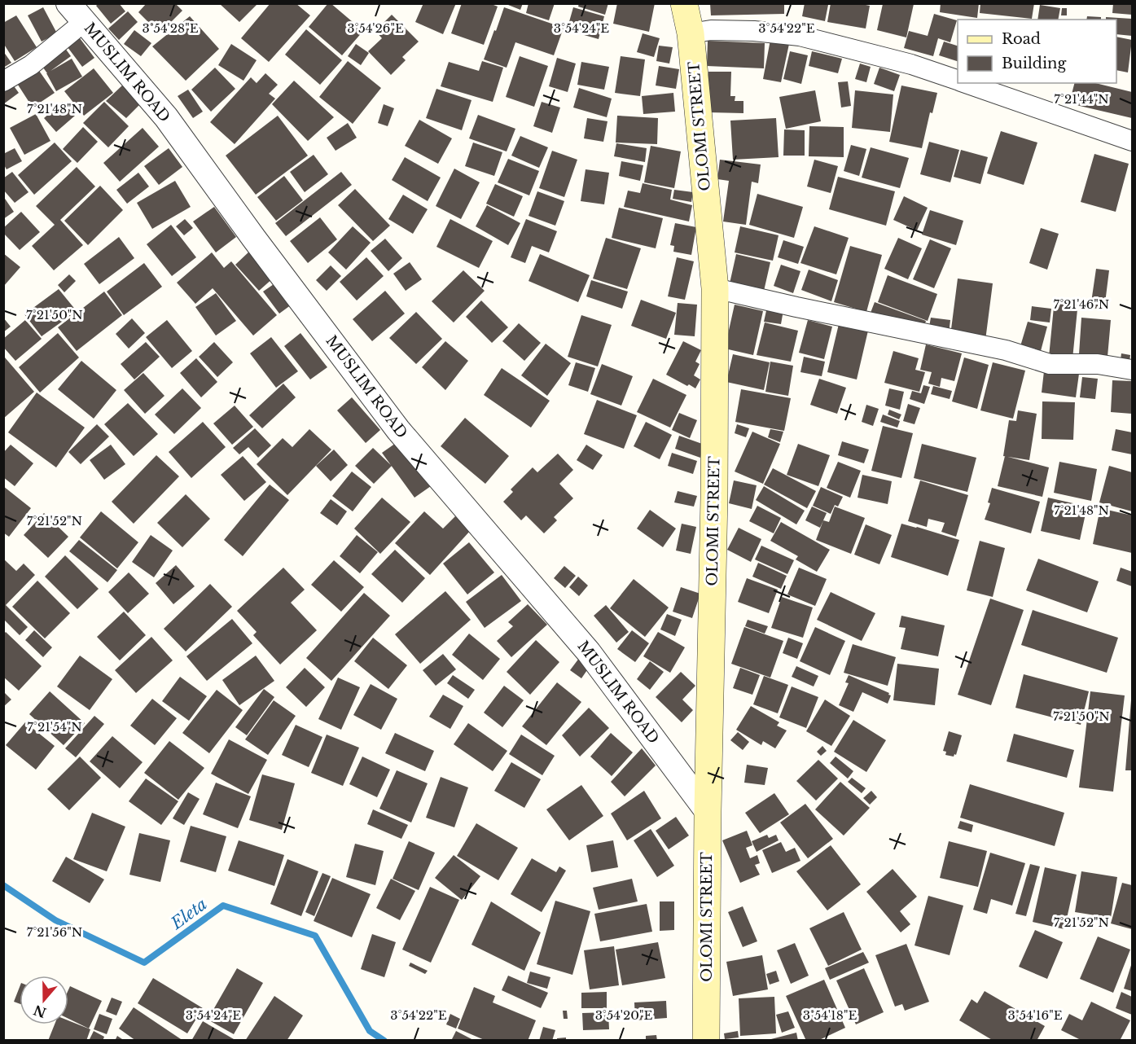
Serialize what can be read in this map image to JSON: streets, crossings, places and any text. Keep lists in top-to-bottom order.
{
  "streets": {
    "main road": ["OLOMI STREET"],
    "street": ["MUSLIM ROAD"]
  },
  "crossings": [
    ["MUSLIM ROAD", "OLOMI STREET"]
  ],
  "water": ["Eleta"],
  "legend": ["Road", "Building"],
  "north": "bottom",
  "coordinates": [
    "3°54'24\"E",
    "3°54'22\"E",
    "3°54'28\"E",
    "3°54'26\"E",
    "7°21'44\"N",
    "7°21'48\"N",
    "7°21'46\"N",
    "7°21'50\"N",
    "7°21'52\"N",
    "7°21'54\"N",
    "7°21'56\"N",
    "3°54'20\"E",
    "3°54'18\"E",
    "3°54'16\"E"
  ]
}
